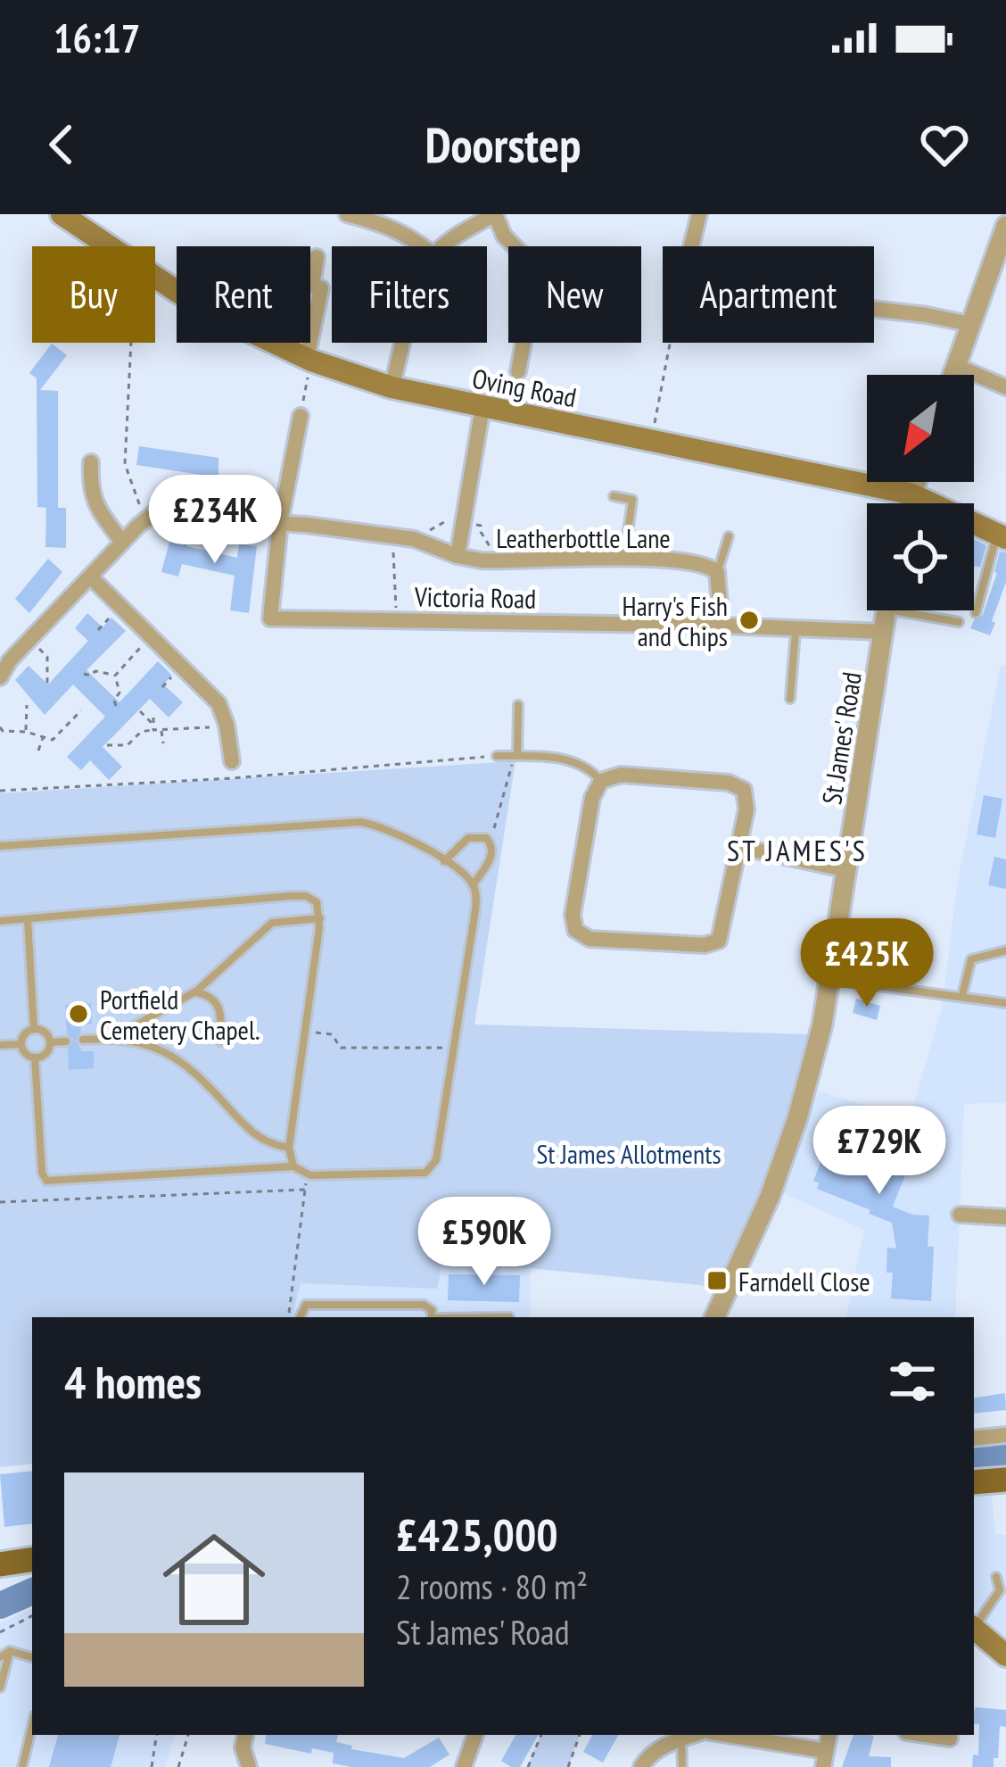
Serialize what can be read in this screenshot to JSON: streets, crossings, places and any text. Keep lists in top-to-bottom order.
{
  "streets": {
    "main road": ["Oving Road"],
    "street": ["Leatherbottle Lane", "Victoria Road", "St James' Road"]
  },
  "crossings": [
    ["Oving Road", "Leatherbottle Lane"],
    ["Leatherbottle Lane", "Victoria Road"],
    ["Victoria Road", "St James' Road"]
  ],
  "districts": ["ST JAMES'S"],
  "parks": ["St James Allotments"],
  "places": {
    "other": ["Harry's Fish and Chips", "Portfield Cemetery Chapel."],
    "transit": ["Farndell Close"]
  },
  "north": "bottom left",
  "page": {
    "status": "16:17",
    "header": "Doorstep",
    "chip": [
      "Buy",
      "Rent",
      "Filters",
      "New",
      "Apartment"
    ],
    "price": [
      "£234K",
      "£425K",
      "£729K",
      "£590K"
    ],
    "heading": "4 homes",
    "list": [
      {
        "name": "£425,000",
        "note": "2 rooms · 80 m² · St James' Road"
      }
    ]
  }
}
